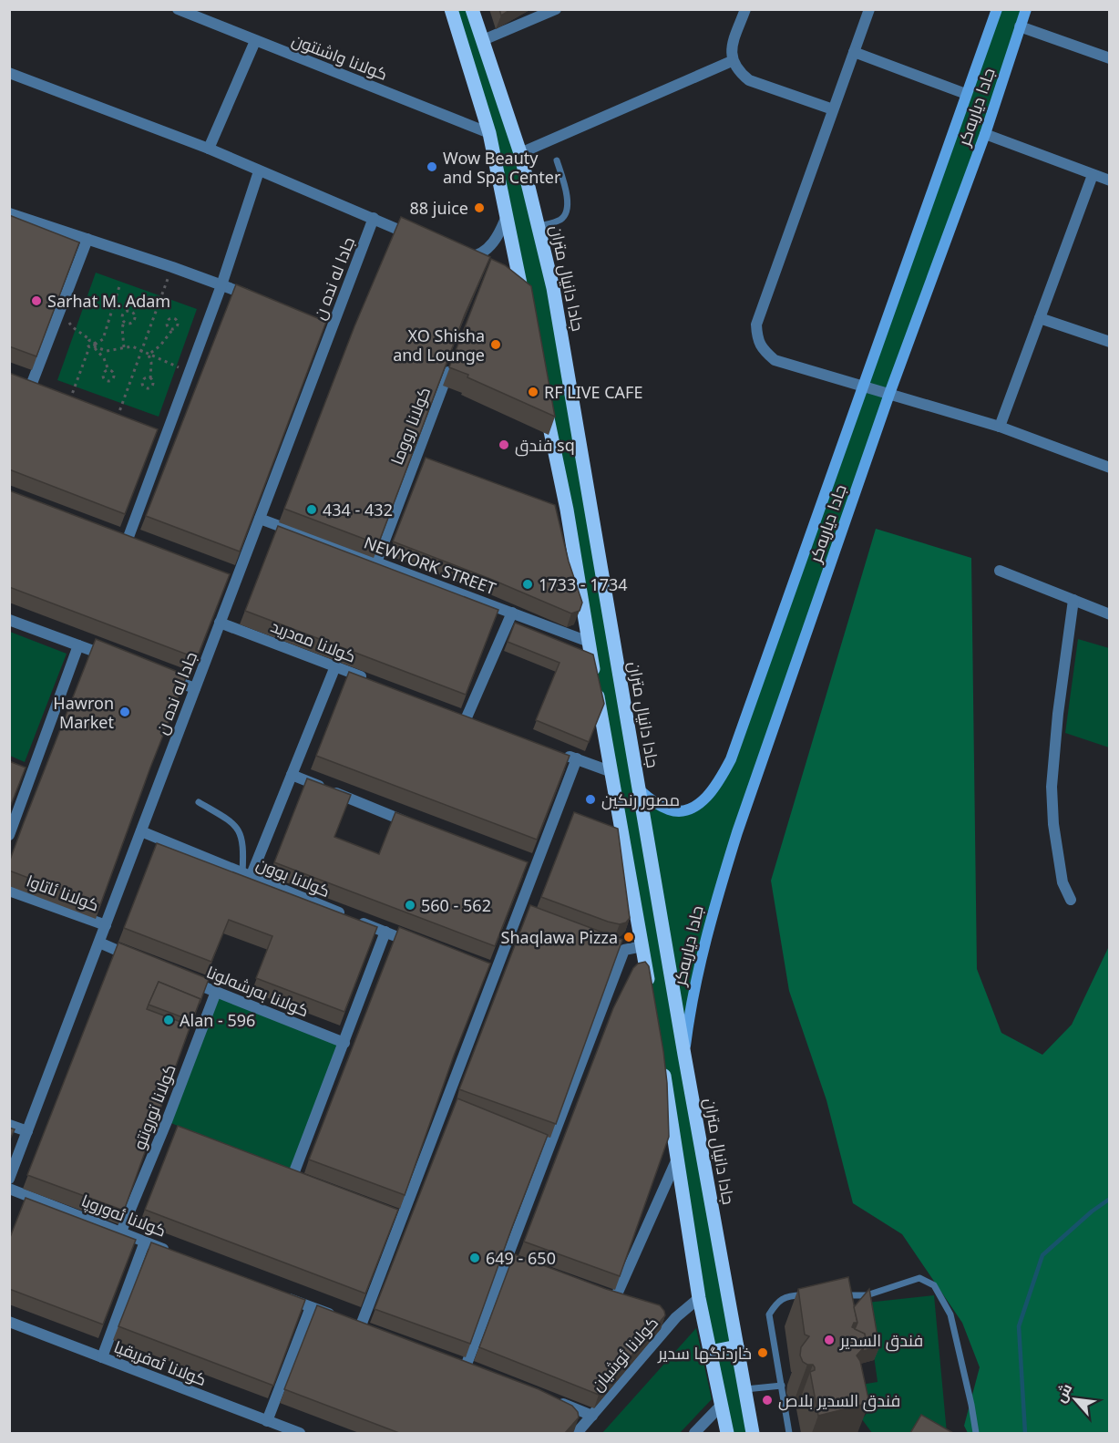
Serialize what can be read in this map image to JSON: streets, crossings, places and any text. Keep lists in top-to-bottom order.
{
  "streets": {
    "main road": ["جادا دیاربه‌كر", "جادا دانيال متران"],
    "street": [
      "كولانا واشنتون",
      "جادا له نده ن",
      "كولانا رووما",
      "NEWYORK STREET",
      "كولانا مه‌درید",
      "كولانا بوون",
      "كولانا ئاتاوا",
      "كولانا به‌رشه‌لونا",
      "كولانا تورونتو",
      "كولانا ئه‌وروپا",
      "كولانا ئوشيان",
      "كولانا ئه‌فریقیا"
    ]
  },
  "crossings": [
    ["جادا دیاربه‌كر", "جادا دانيال متران"],
    ["جادا له نده ن", "NEWYORK STREET"],
    ["جادا له نده ن", "كولانا مه‌درید"],
    ["جادا له نده ن", "كولانا بوون"],
    ["جادا له نده ن", "كولانا ئاتاوا"],
    ["كولانا رووما", "NEWYORK STREET"],
    ["كولانا به‌رشه‌لونا", "كولانا تورونتو"],
    ["كولانا تورونتو", "كولانا ئه‌وروپا"]
  ],
  "places": [
    "Wow Beauty and Spa Center",
    "88 juice",
    "Sarhat M. Adam",
    "XO Shisha and Lounge",
    "RF LIVE CAFE",
    "فندق sq",
    "434 - 432",
    "1733 - 1734",
    "Hawron Market",
    "مصور رنكين",
    "560 - 562",
    "Shaqlawa Pizza",
    "Alan - 596",
    "649 - 650",
    "فندق السدير",
    "خاردنگها سدير",
    "فندق السدير بلاص"
  ],
  "north": "top left"
}
